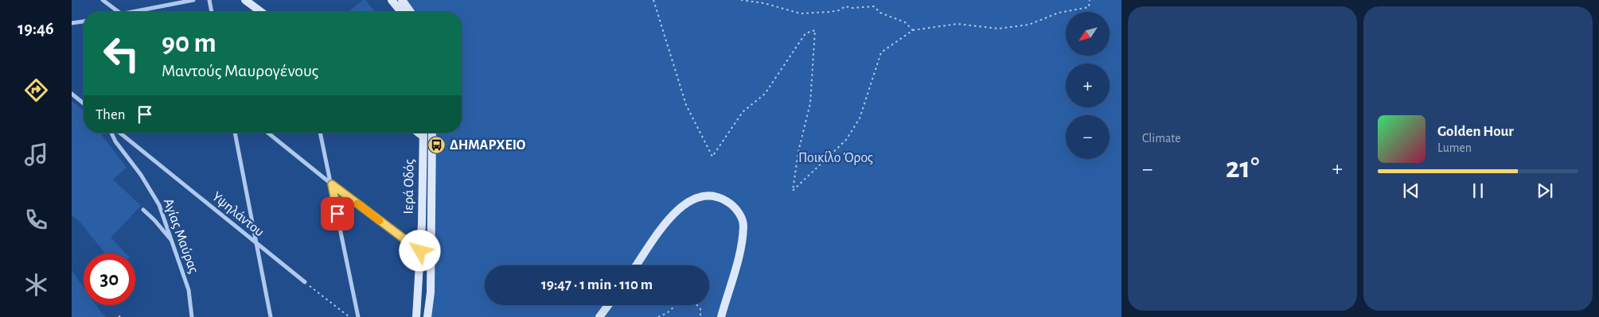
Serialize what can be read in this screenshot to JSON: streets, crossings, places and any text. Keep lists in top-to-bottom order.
{
  "streets": {
    "main road": ["Ιερά Οδός"],
    "street": ["Υψηλάντου", "Αγίας Μαύρας"]
  },
  "parks": ["Ποικίλο Όρος"],
  "places": {
    "bus stop": ["ΔΗΜΑΡΧΕΙΟ"]
  },
  "north": "bottom left",
  "page": {
    "tabs": "19:46",
    "tile": "Climate",
    "map_buttons": ["+", "−"],
    "turn": ["90 m", "Μαντούς Μαυρογένους"],
    "then": "Then",
    "song": ["Golden Hour", "Lumen"],
    "heat": ["−", "21°", "+"],
    "limit": "30",
    "trip": "19:47 · 1 min · 110 m"
  }
}
